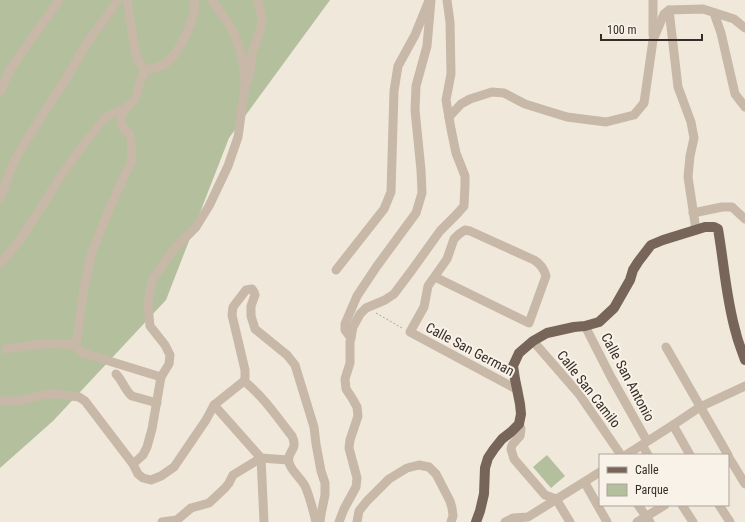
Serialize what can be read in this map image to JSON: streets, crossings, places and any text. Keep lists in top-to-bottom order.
{
  "streets": {
    "street": ["Calle San German", "Calle San Antonio", "Calle San Camilo"]
  },
  "legend": ["Calle", "Parque"],
  "scale_bar": "100 m"
}
